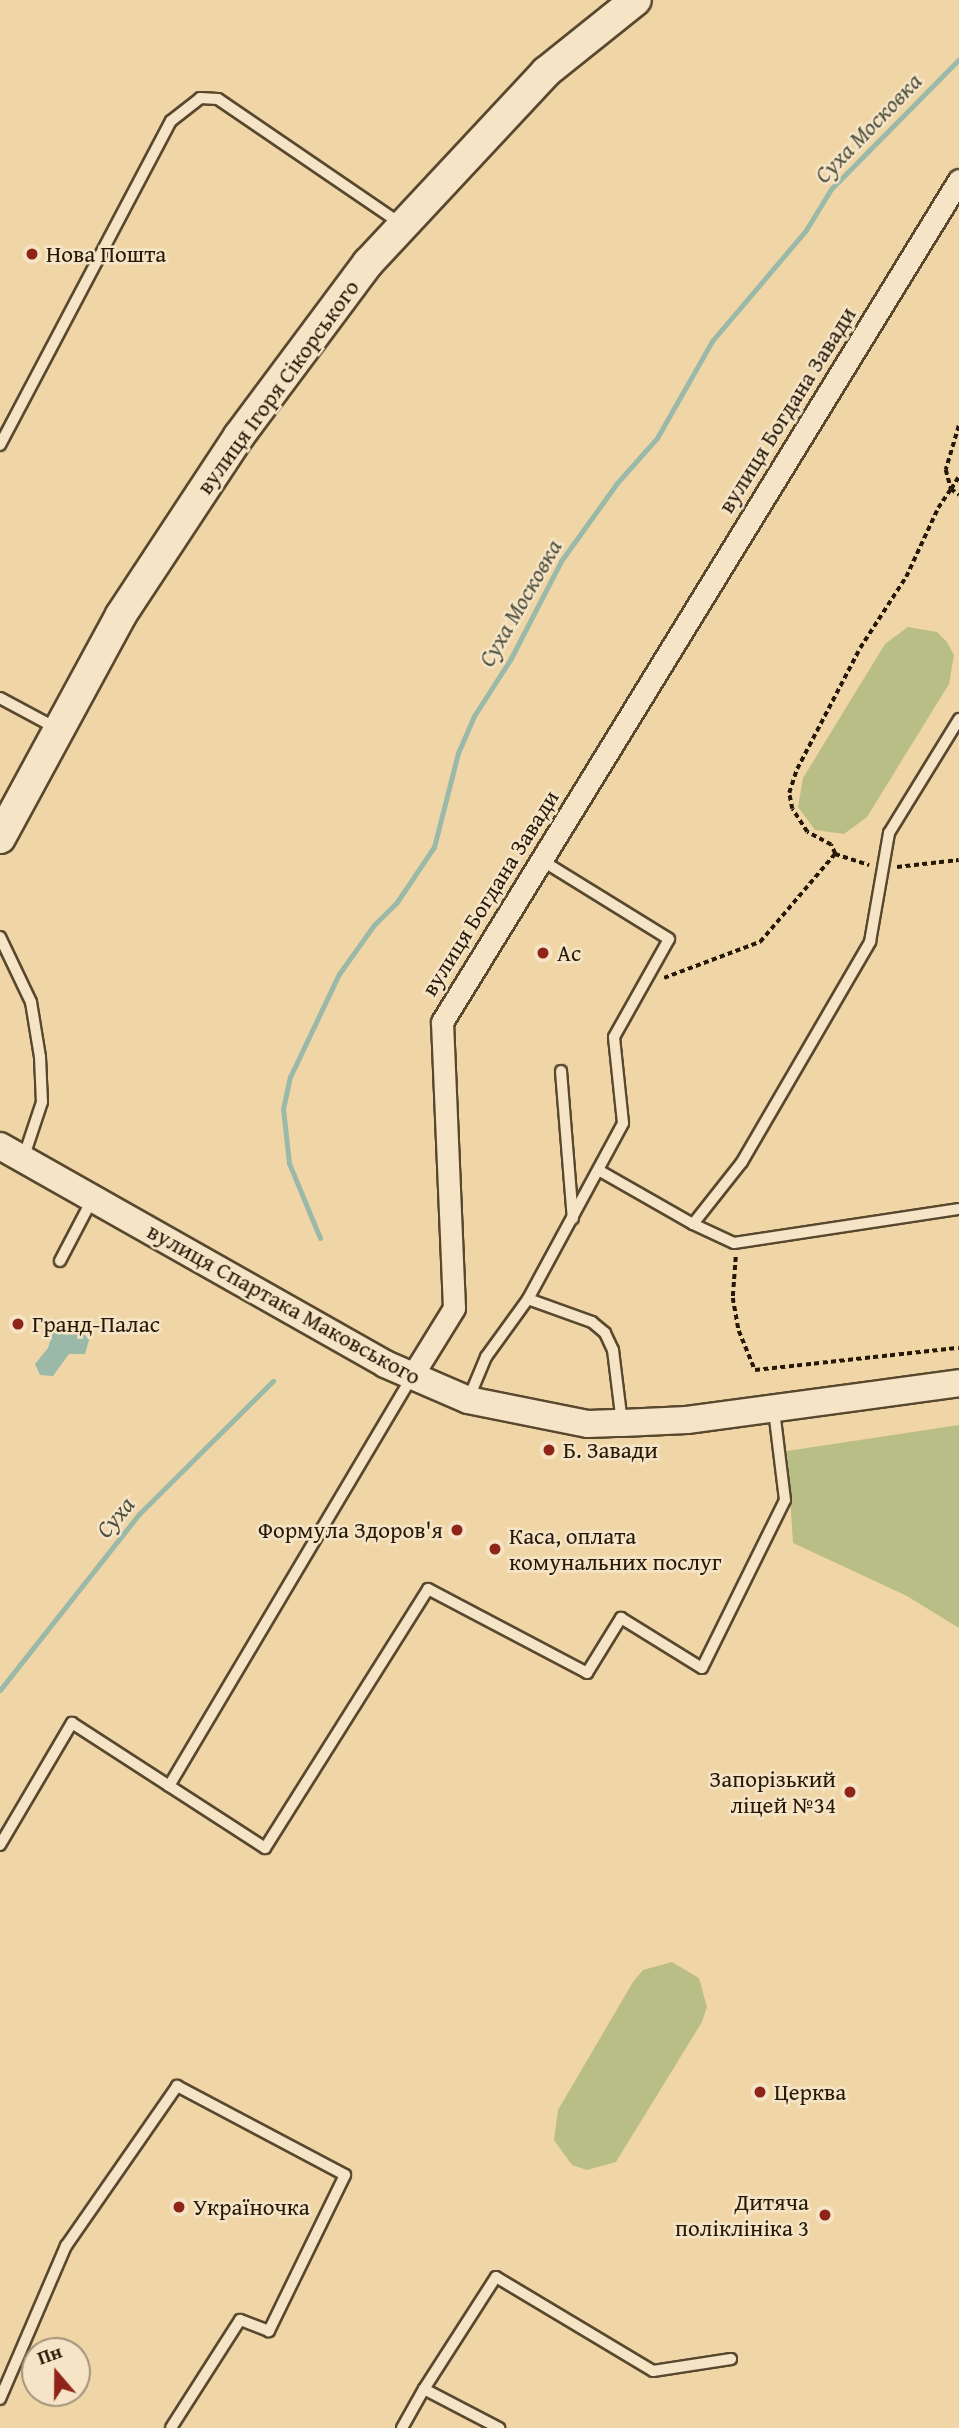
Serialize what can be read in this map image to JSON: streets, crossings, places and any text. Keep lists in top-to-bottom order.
{
  "streets": {
    "main road": ["вулиця Ігоря Сікорського"],
    "street": ["вулиця Богдана Завади", "вулиця Спартака Маковського"]
  },
  "crossings": [
    ["вулиця Богдана Завади", "вулиця Спартака Маковського"]
  ],
  "water": ["Суха Московка", "Суха"],
  "places": [
    "Нова Пошта",
    "Ас",
    "Гранд-Палас",
    "Б. Завади",
    "Формула Здоров'я",
    "Каса, оплата комунальних послуг",
    "Запорізький ліцей №34",
    "Церква",
    "Україночка",
    "Дитяча поліклініка 3"
  ],
  "north": "top"
}
